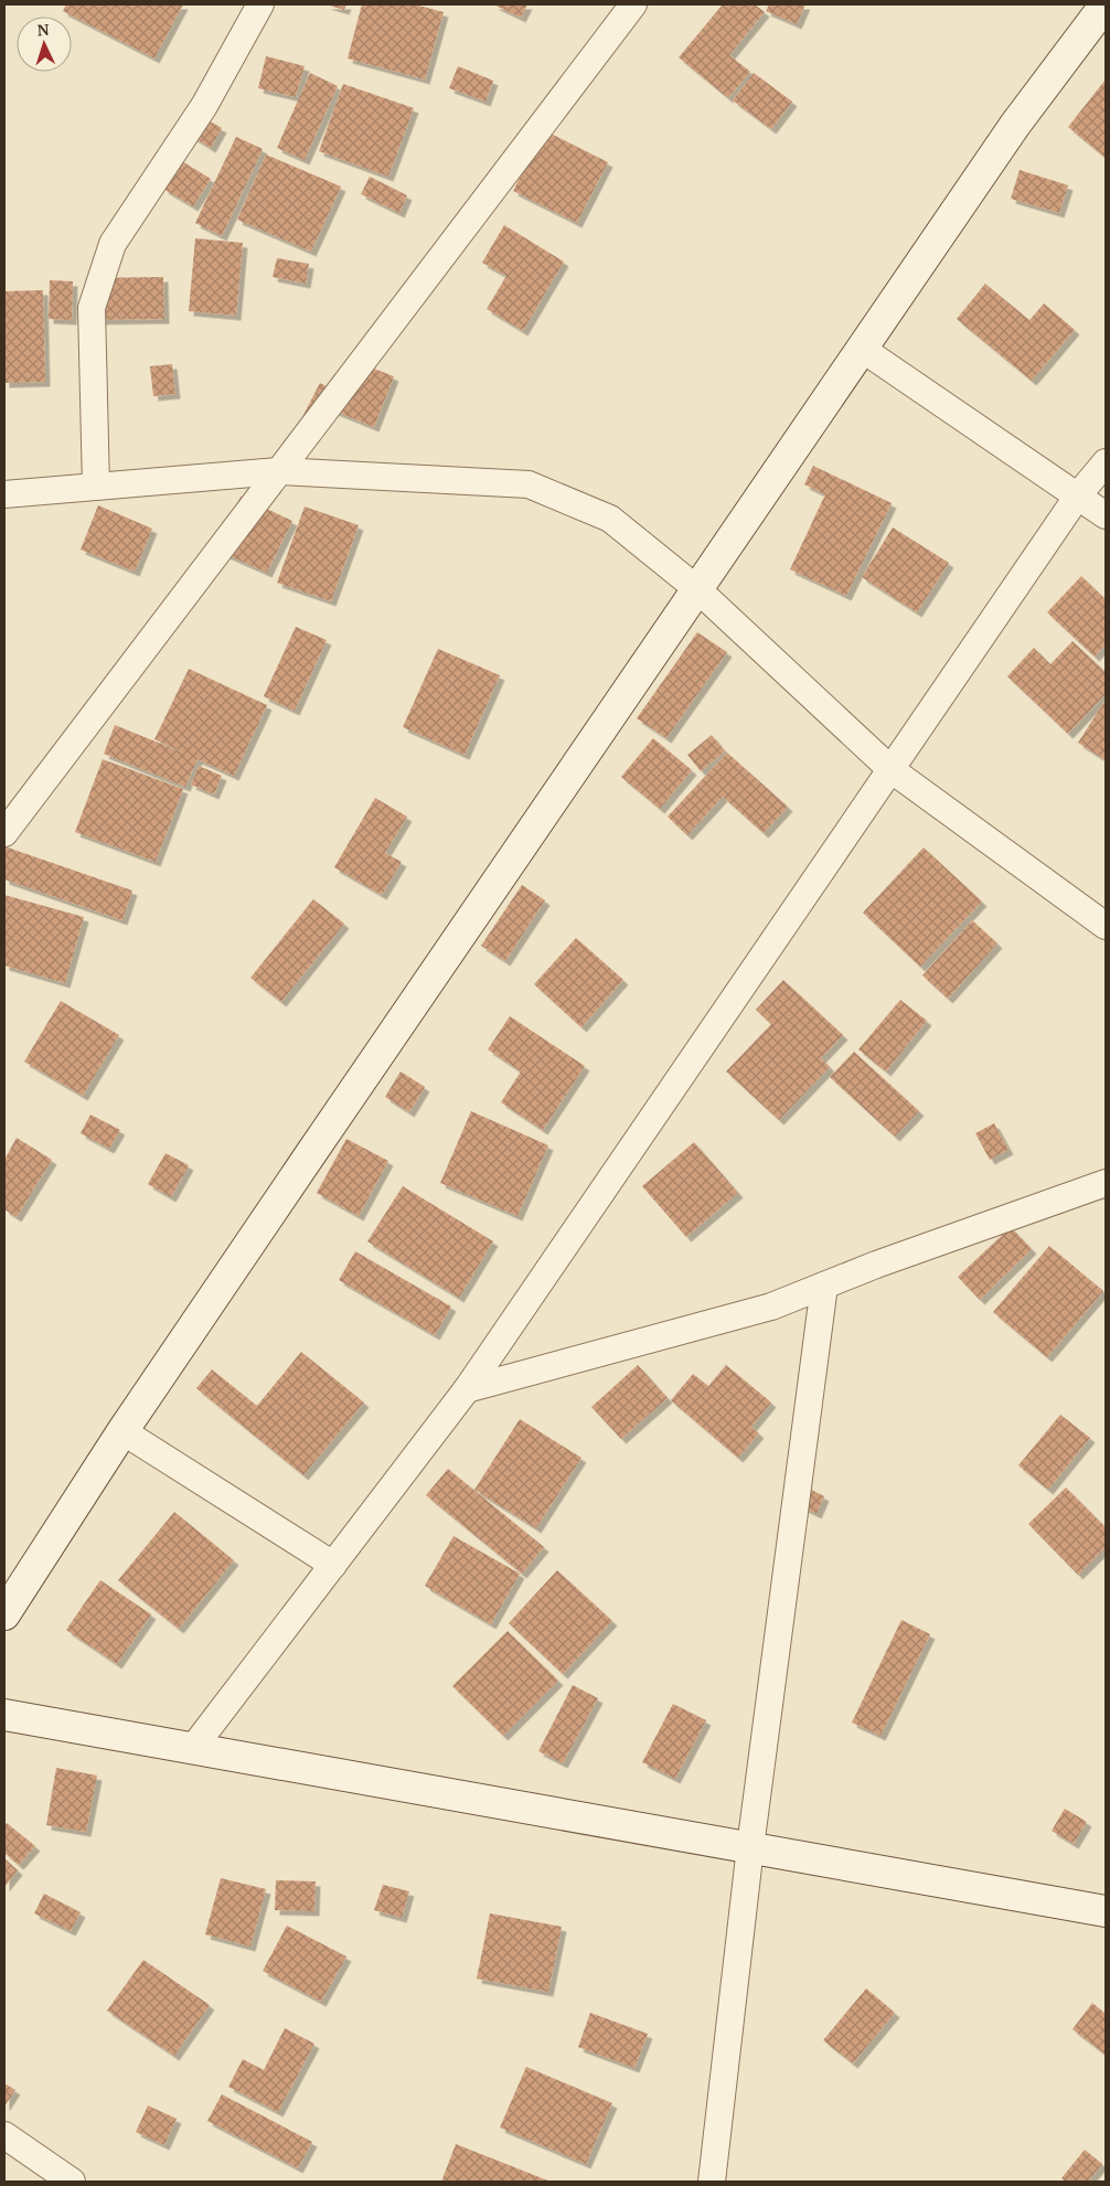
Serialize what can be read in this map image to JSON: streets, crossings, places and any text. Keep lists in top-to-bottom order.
{
  "north": "top"
}
